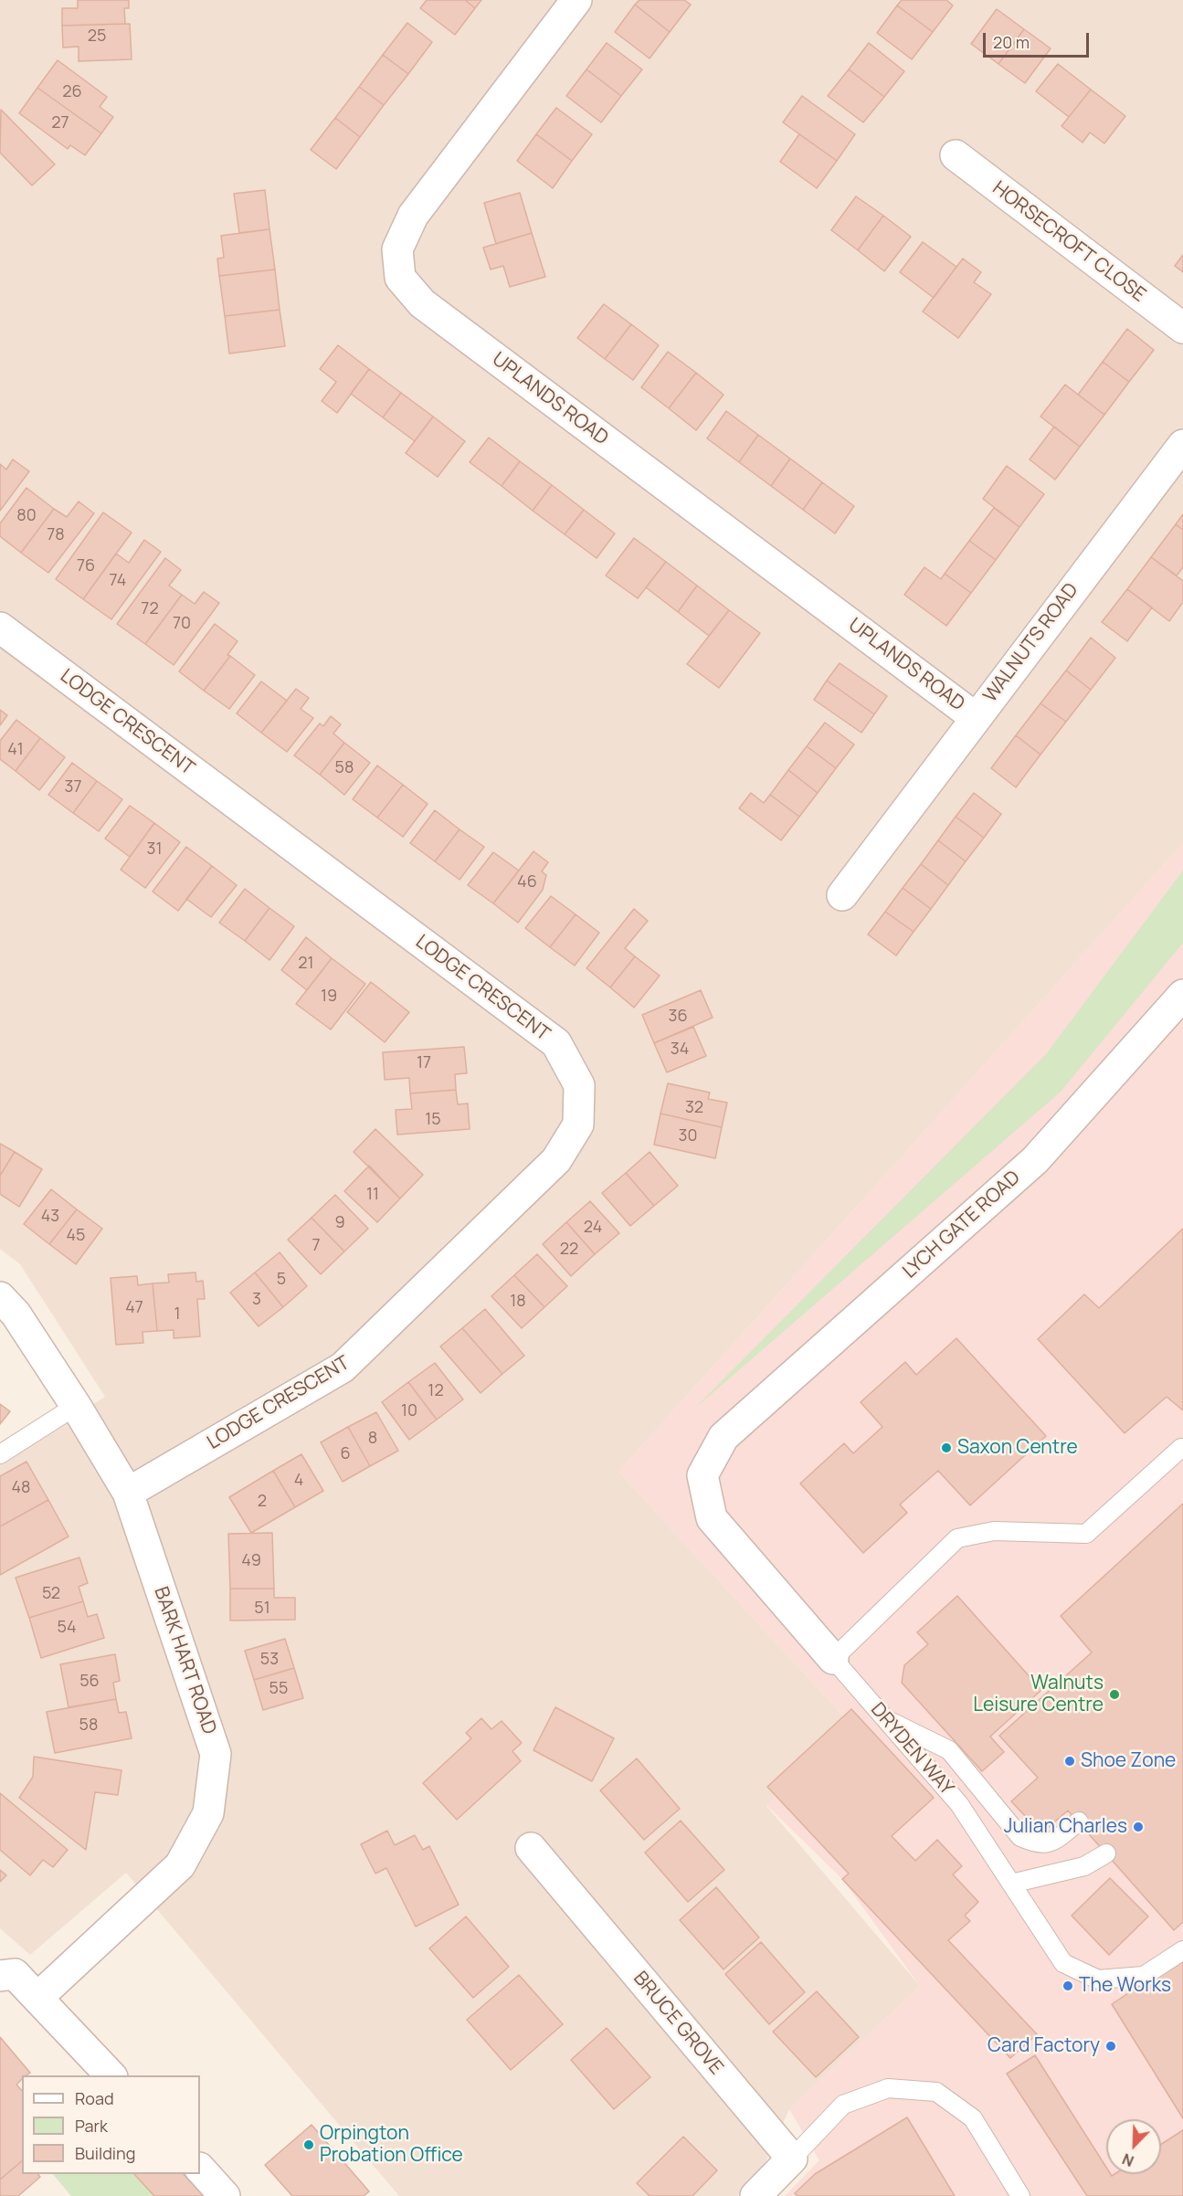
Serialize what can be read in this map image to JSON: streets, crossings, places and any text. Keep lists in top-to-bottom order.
{
  "streets": {
    "street": [
      "HORSECROFT CLOSE",
      "UPLANDS ROAD",
      "WALNUTS ROAD",
      "LODGE CRESCENT",
      "LYCH GATE ROAD",
      "BARK HART ROAD",
      "DRYDEN WAY",
      "BRUCE GROVE"
    ]
  },
  "crossings": [
    ["UPLANDS ROAD", "WALNUTS ROAD"],
    ["LODGE CRESCENT", "BARK HART ROAD"],
    ["LYCH GATE ROAD", "DRYDEN WAY"]
  ],
  "places": [
    "Saxon Centre",
    "Walnuts Leisure Centre",
    "Shoe Zone",
    "Julian Charles",
    "The Works",
    "Card Factory",
    "Orpington Probation Office"
  ],
  "house_numbers": [
    "25",
    "26",
    "27",
    "80",
    "78",
    "76",
    "74",
    "72",
    "70",
    "41",
    "58",
    "37",
    "31",
    "46",
    "21",
    "19",
    "36",
    "34",
    "17",
    "32",
    "15",
    "30",
    "11",
    "43",
    "9",
    "24",
    "45",
    "7",
    "22",
    "5",
    "3",
    "18",
    "47",
    "1",
    "12",
    "10",
    "8",
    "6",
    "4",
    "48",
    "2",
    "49",
    "52",
    "51",
    "54",
    "53",
    "56",
    "55",
    "58"
  ],
  "legend": ["Road", "Park", "Building"],
  "scale_bar": "20 m",
  "north": "bottom left"
}
